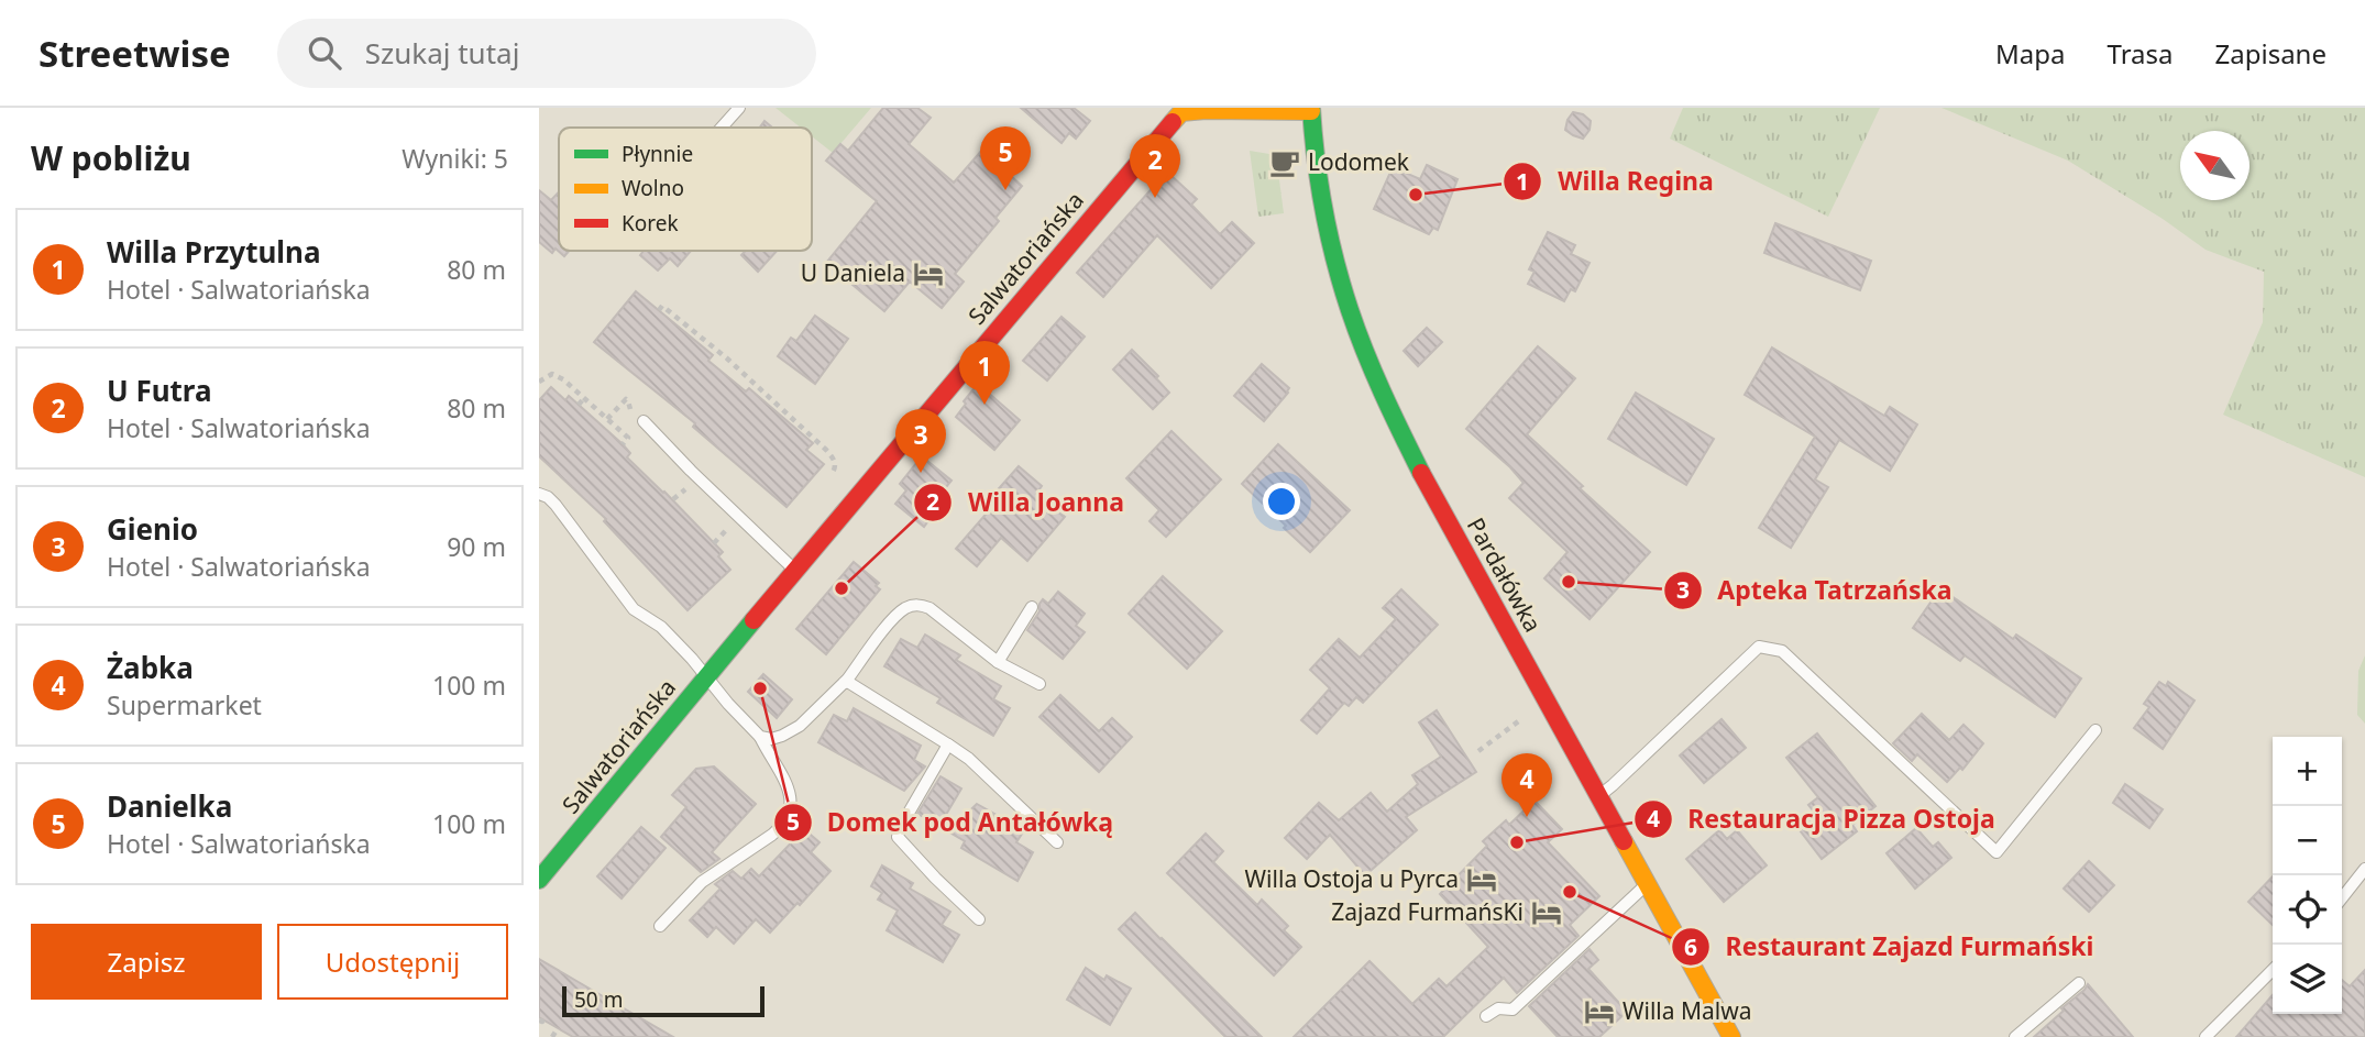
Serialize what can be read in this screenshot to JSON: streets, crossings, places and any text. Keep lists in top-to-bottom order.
{
  "streets": {
    "street": ["Salwatoriańska", "Pardałówka"]
  },
  "crossings": [
    ["Salwatoriańska", "Pardałówka"]
  ],
  "places": {
    "cafe": ["Lodomek"],
    "other": [
      "Willa Regina",
      "Apteka Tatrzańska",
      "Willa Joanna",
      "Domek pod Antałówką",
      "Restauracja Pizza Ostoja",
      "Restaurant Zajazd Furmański"
    ],
    "hotel": [
      "U Daniela",
      "Willa Ostoja u Pyrca",
      "Zajazd FurmańsKi",
      "Willa Malwa"
    ]
  },
  "legend": ["Płynnie", "Wolno", "Korek"],
  "scale_bar": "50 m",
  "north": "top left",
  "page": {
    "header": "Streetwise",
    "search": "Szukaj tutaj",
    "nav": ["Mapa", "Trasa", "Zapisane"],
    "heading": ["W pobliżu", "Wyniki: 5"],
    "pins": [
      "5",
      "2",
      "1",
      "3",
      "4"
    ],
    "list": [
      {
        "mark": "1",
        "name": "Willa Przytulna",
        "note": "Hotel · Salwatoriańska",
        "value": "80 m"
      },
      {
        "mark": "2",
        "name": "U Futra",
        "note": "Hotel · Salwatoriańska",
        "value": "80 m"
      },
      {
        "mark": "3",
        "name": "Gienio",
        "note": "Hotel · Salwatoriańska",
        "value": "90 m"
      },
      {
        "mark": "4",
        "name": "Żabka",
        "note": "Supermarket",
        "value": "100 m"
      },
      {
        "mark": "5",
        "name": "Danielka",
        "note": "Hotel · Salwatoriańska",
        "value": "100 m"
      }
    ],
    "map_buttons": ["+", "−"],
    "buttons": ["Zapisz", "Udostępnij"],
    "scale": "50 m"
  }
}
